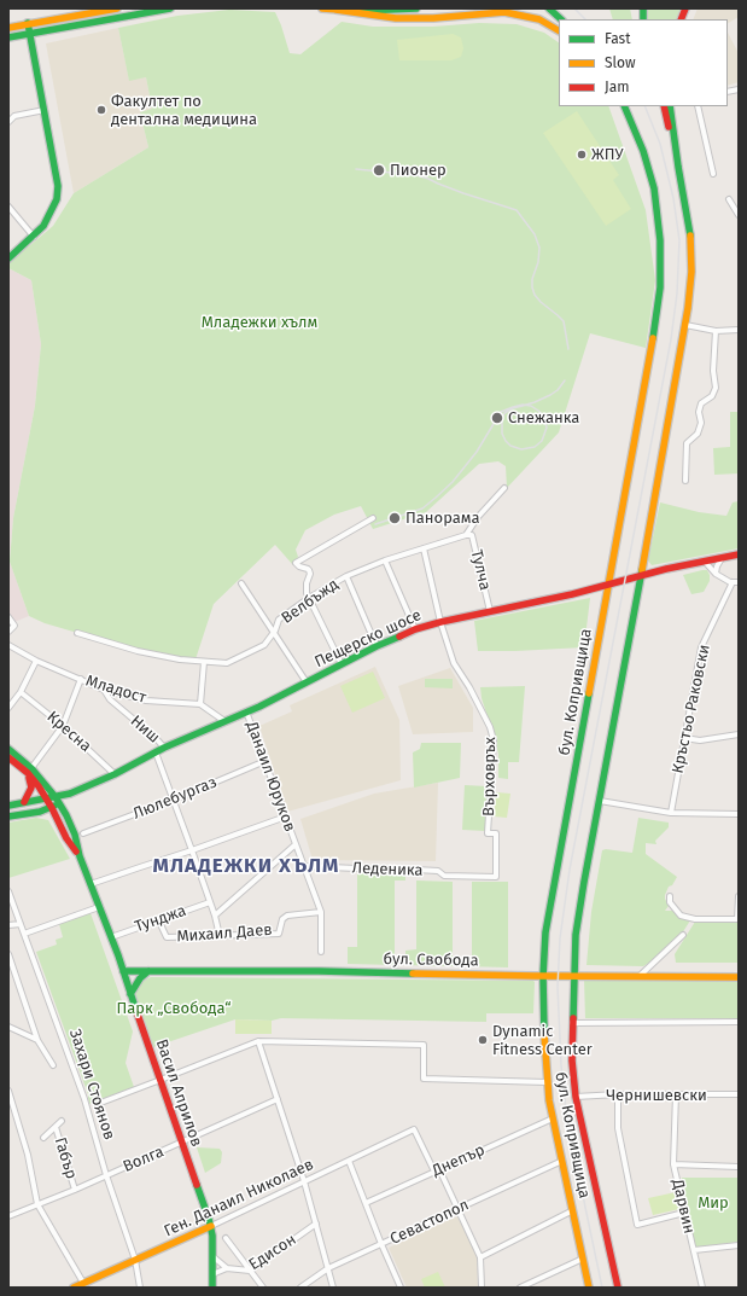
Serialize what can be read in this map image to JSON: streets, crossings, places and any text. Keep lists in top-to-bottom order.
{
  "streets": {
    "main road": [
      "Пещерско шосе",
      "бул. Копривщица",
      "бул. Свобода",
      "Васил Априлов",
      "Ген. Данаил Николаев"
    ],
    "street": [
      "Тулча",
      "Велбъжд",
      "Младост",
      "Кръстьо Раковски",
      "Ниш",
      "Кресна",
      "Данаил Юруков",
      "Върховръх",
      "Люлебургаз",
      "Леденика",
      "Тунджа",
      "Михаил Даев",
      "Захари Стоянов",
      "Чернишевски",
      "Габър",
      "Волга",
      "Днепър",
      "Дарвин",
      "Севастопол",
      "Едисон"
    ]
  },
  "crossings": [
    ["Тулча", "Велбъжд"],
    ["Тулча", "Пещерско шосе"],
    ["Пещерско шосе", "бул. Копривщица"],
    ["Пещерско шосе", "Ниш"],
    ["Пещерско шосе", "Кресна"],
    ["Пещерско шосе", "Данаил Юруков"],
    ["Пещерско шосе", "Върховръх"],
    ["Пещерско шосе", "Васил Априлов"],
    ["Младост", "Ниш"],
    ["бул. Копривщица", "бул. Свобода"],
    ["бул. Копривщица", "Чернишевски"],
    ["бул. Копривщица", "Днепър"],
    ["бул. Копривщица", "Севастопол"],
    ["Данаил Юруков", "Люлебургаз"],
    ["Данаил Юруков", "Леденика"],
    ["Данаил Юруков", "Михаил Даев"],
    ["Върховръх", "Леденика"],
    ["Тунджа", "Михаил Даев"],
    ["Тунджа", "Васил Априлов"],
    ["бул. Свобода", "Васил Априлов"],
    ["Захари Стоянов", "Волга"],
    ["Захари Стоянов", "Ген. Данаил Николаев"],
    ["Васил Априлов", "Волга"],
    ["Васил Априлов", "Ген. Данаил Николаев"],
    ["Чернишевски", "Дарвин"],
    ["Габър", "Волга"],
    ["Днепър", "Ген. Данаил Николаев"]
  ],
  "districts": ["МЛАДЕЖКИ ХЪЛМ"],
  "parks": ["Младежки хълм", "Парк „Свобода“", "Мир"],
  "places": [
    "Факултет по дентална медицина",
    "ЖПУ",
    "Пионер",
    "Снежанка",
    "Панорама",
    "Dynamic Fitness Center"
  ],
  "legend": ["Fast", "Slow", "Jam"]
}
